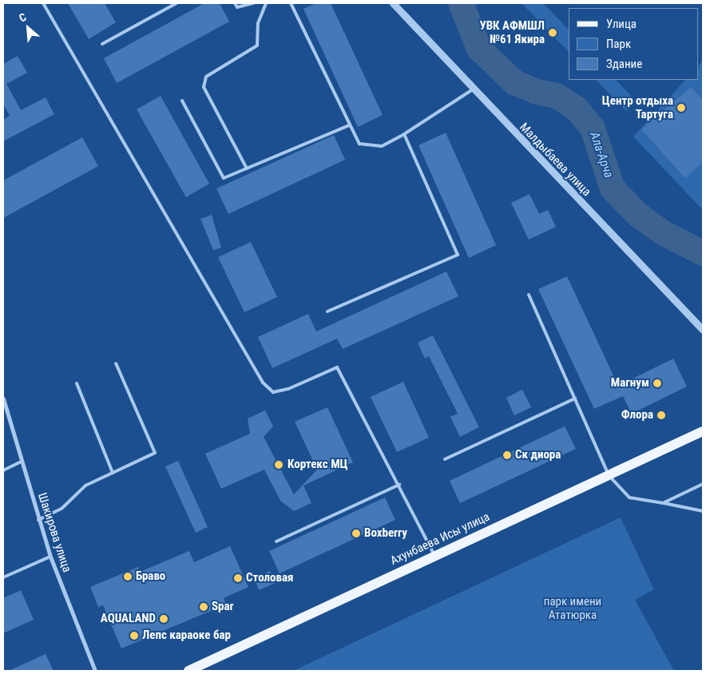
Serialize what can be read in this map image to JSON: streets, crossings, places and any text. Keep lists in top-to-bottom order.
{
  "streets": {
    "main road": ["Ахунбаева Исы улица"],
    "street": ["Малдыбаева улица", "Шакирова улица"]
  },
  "water": ["Ала-Арча"],
  "parks": ["парк имени Ататюрка"],
  "places": [
    "УВК АФМШЛ №61 Якира",
    "Центр отдыха Тартуга",
    "Магнум",
    "Флора",
    "Ск диора",
    "Кортекс МЦ",
    "Boxberry",
    "Браво",
    "Столовая",
    "Spar",
    "AQUALAND",
    "Лепс караоке бар"
  ],
  "legend": ["Улица", "Парк", "Здание"],
  "north": "top left"
}
